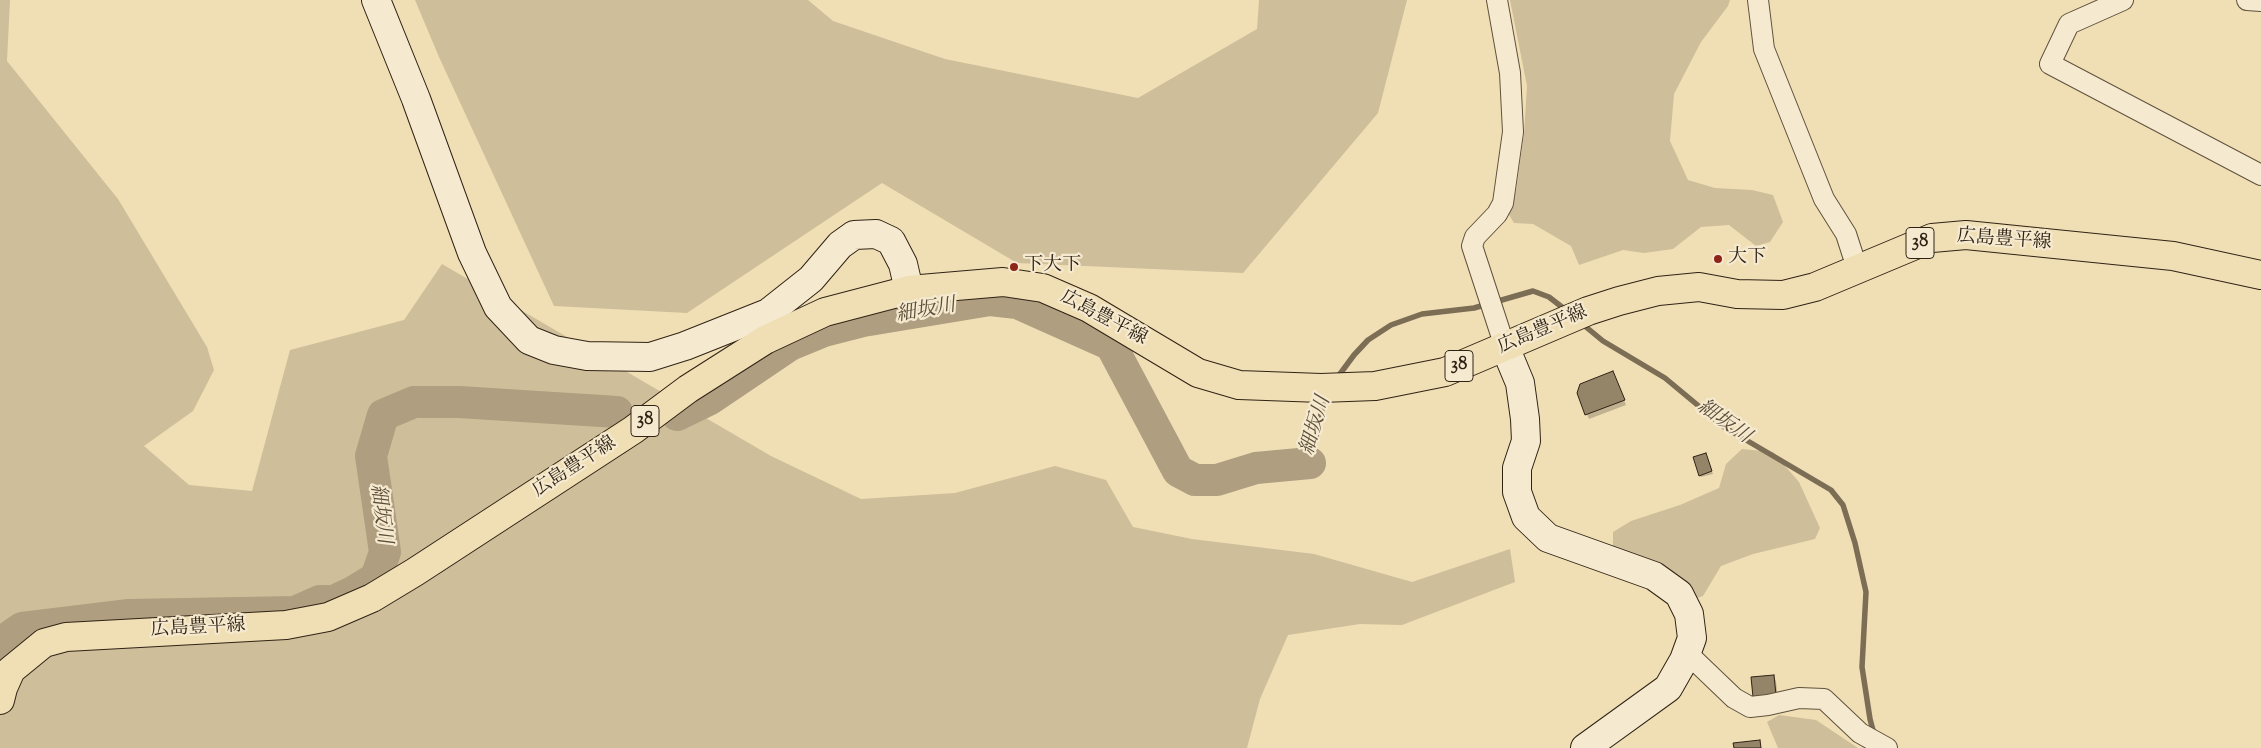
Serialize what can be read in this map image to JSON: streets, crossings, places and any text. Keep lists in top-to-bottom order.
{
  "streets": {
    "main road": ["広島豊平線", "38"]
  },
  "water": ["細坂川"],
  "places": ["大下", "下大下"]
}
